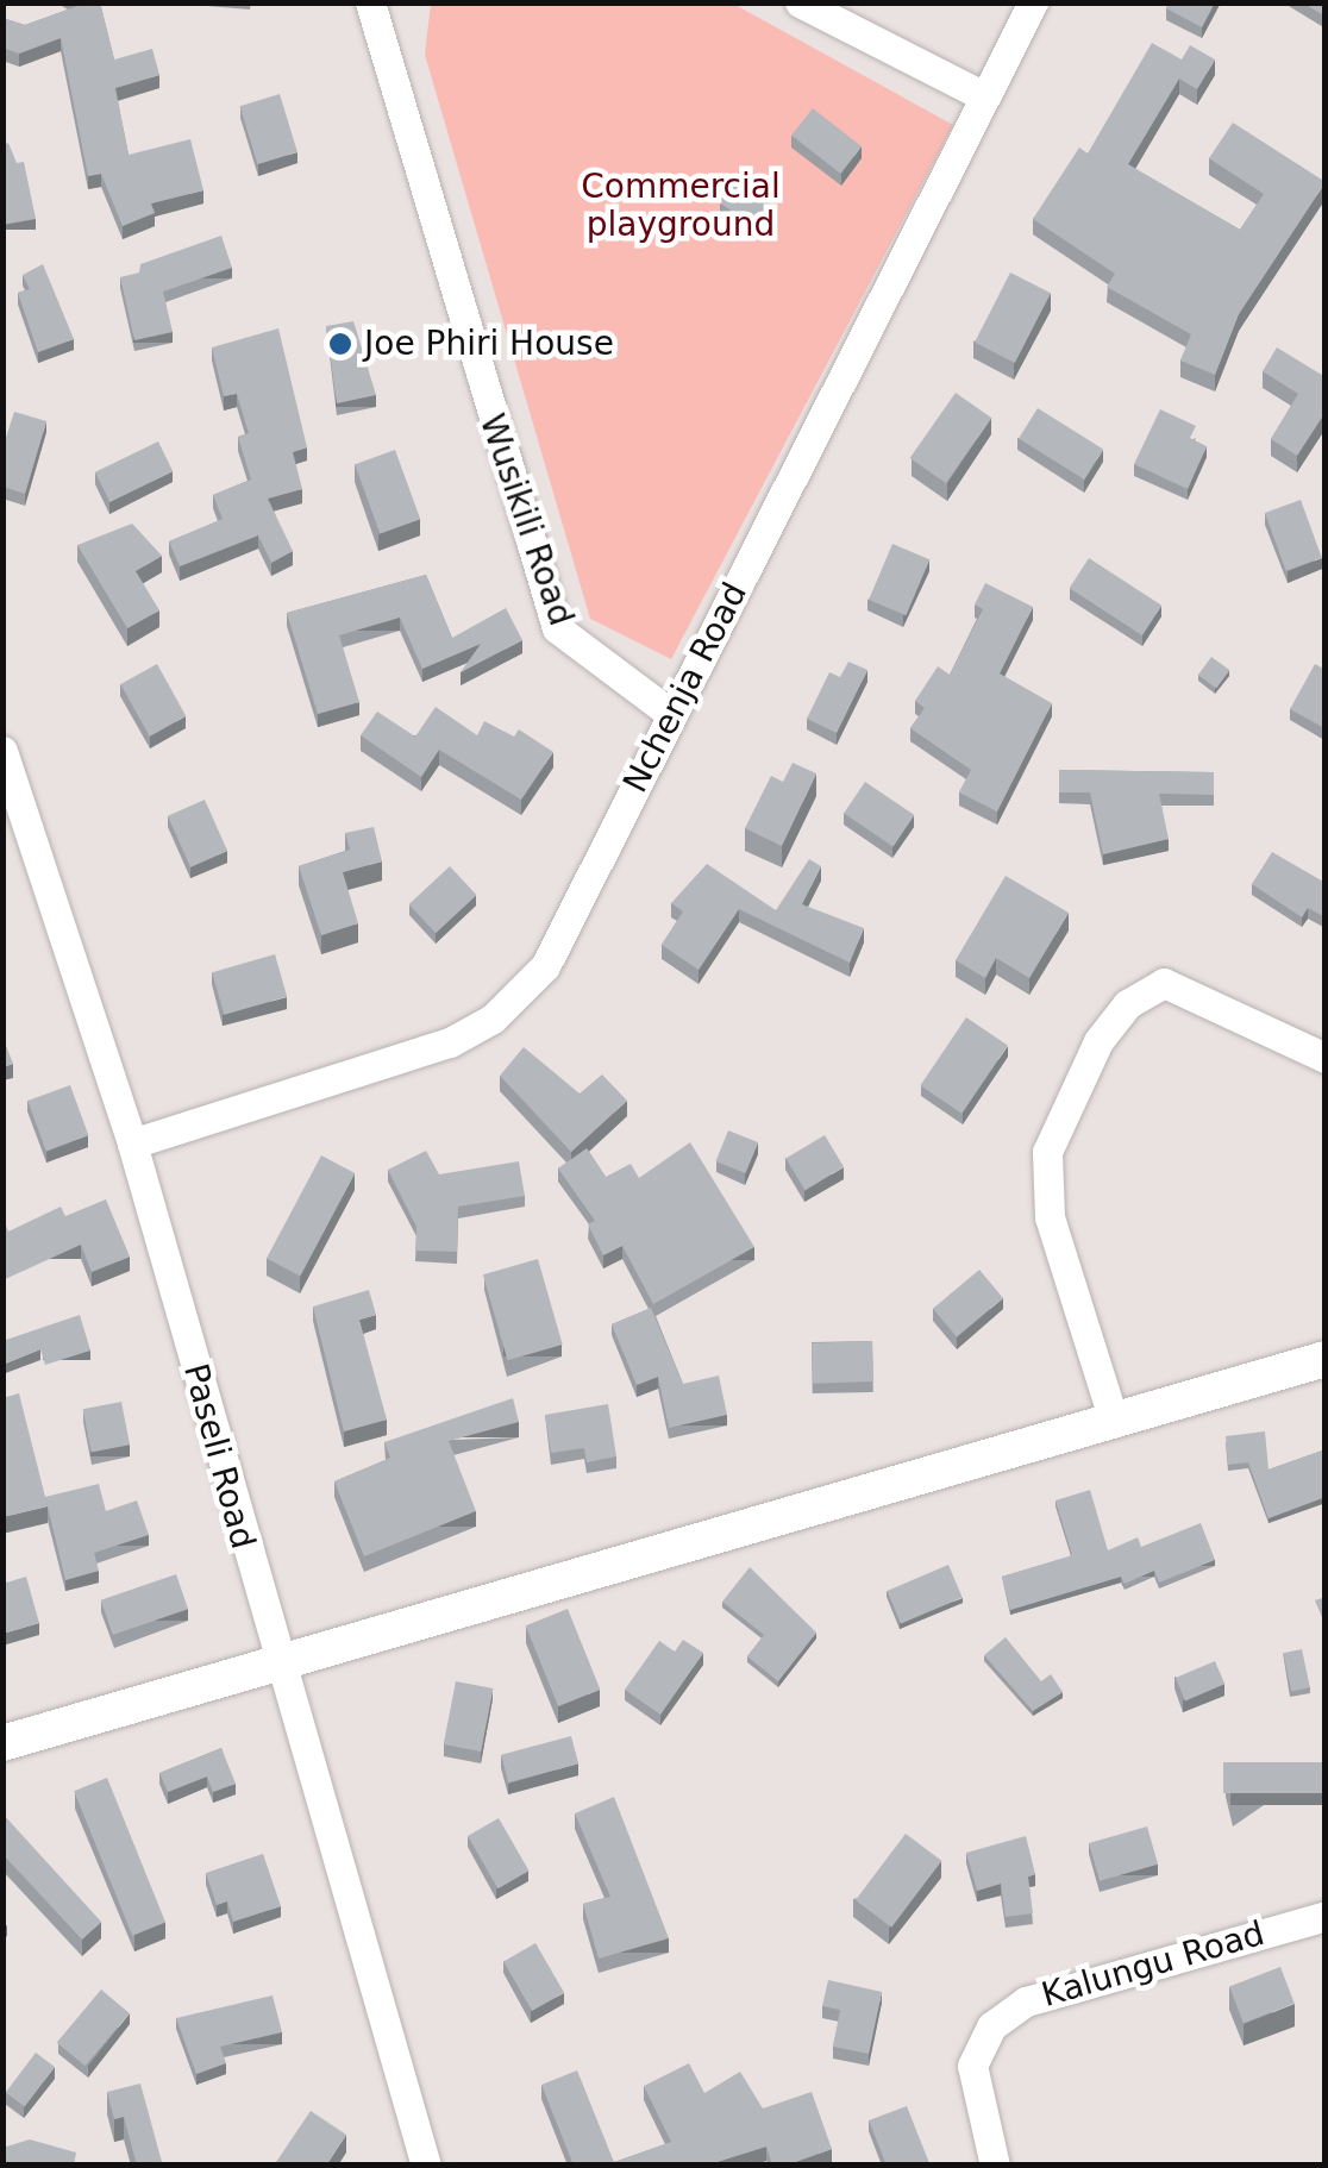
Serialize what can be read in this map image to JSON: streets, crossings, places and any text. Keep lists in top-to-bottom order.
{
  "streets": {
    "street": [
      "Wusikili Road",
      "Nchenja Road",
      "Paseli Road",
      "Kalungu Road"
    ]
  },
  "crossings": [
    ["Wusikili Road", "Nchenja Road"],
    ["Nchenja Road", "Paseli Road"]
  ],
  "parks": ["Commercial playground"],
  "places": ["Joe Phiri House"]
}
